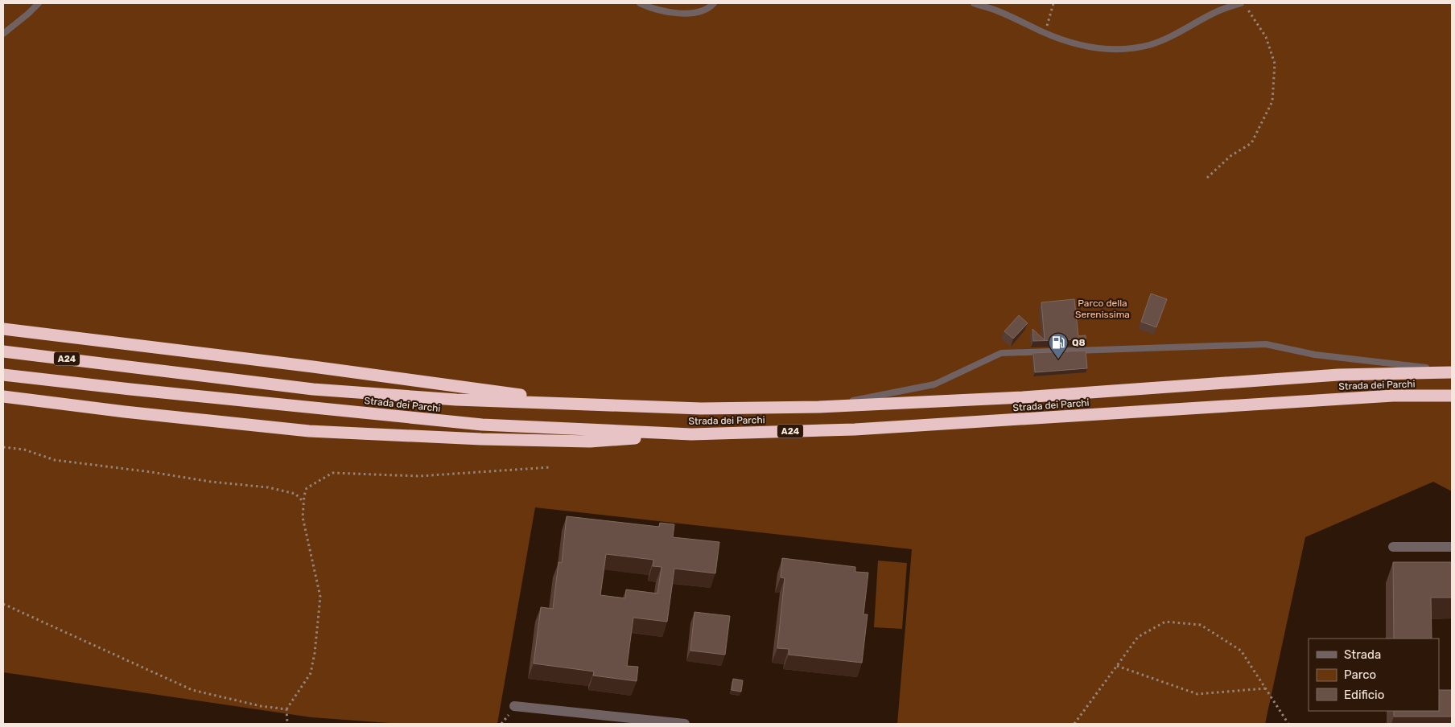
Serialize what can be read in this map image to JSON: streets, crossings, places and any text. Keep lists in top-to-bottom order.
{
  "streets": {
    "highway": ["A24", "Strada dei Parchi"]
  },
  "parks": ["Parco della Serenissima"],
  "places": {
    "fuel station": ["Q8"]
  },
  "legend": ["Strada", "Parco", "Edificio"]
}
